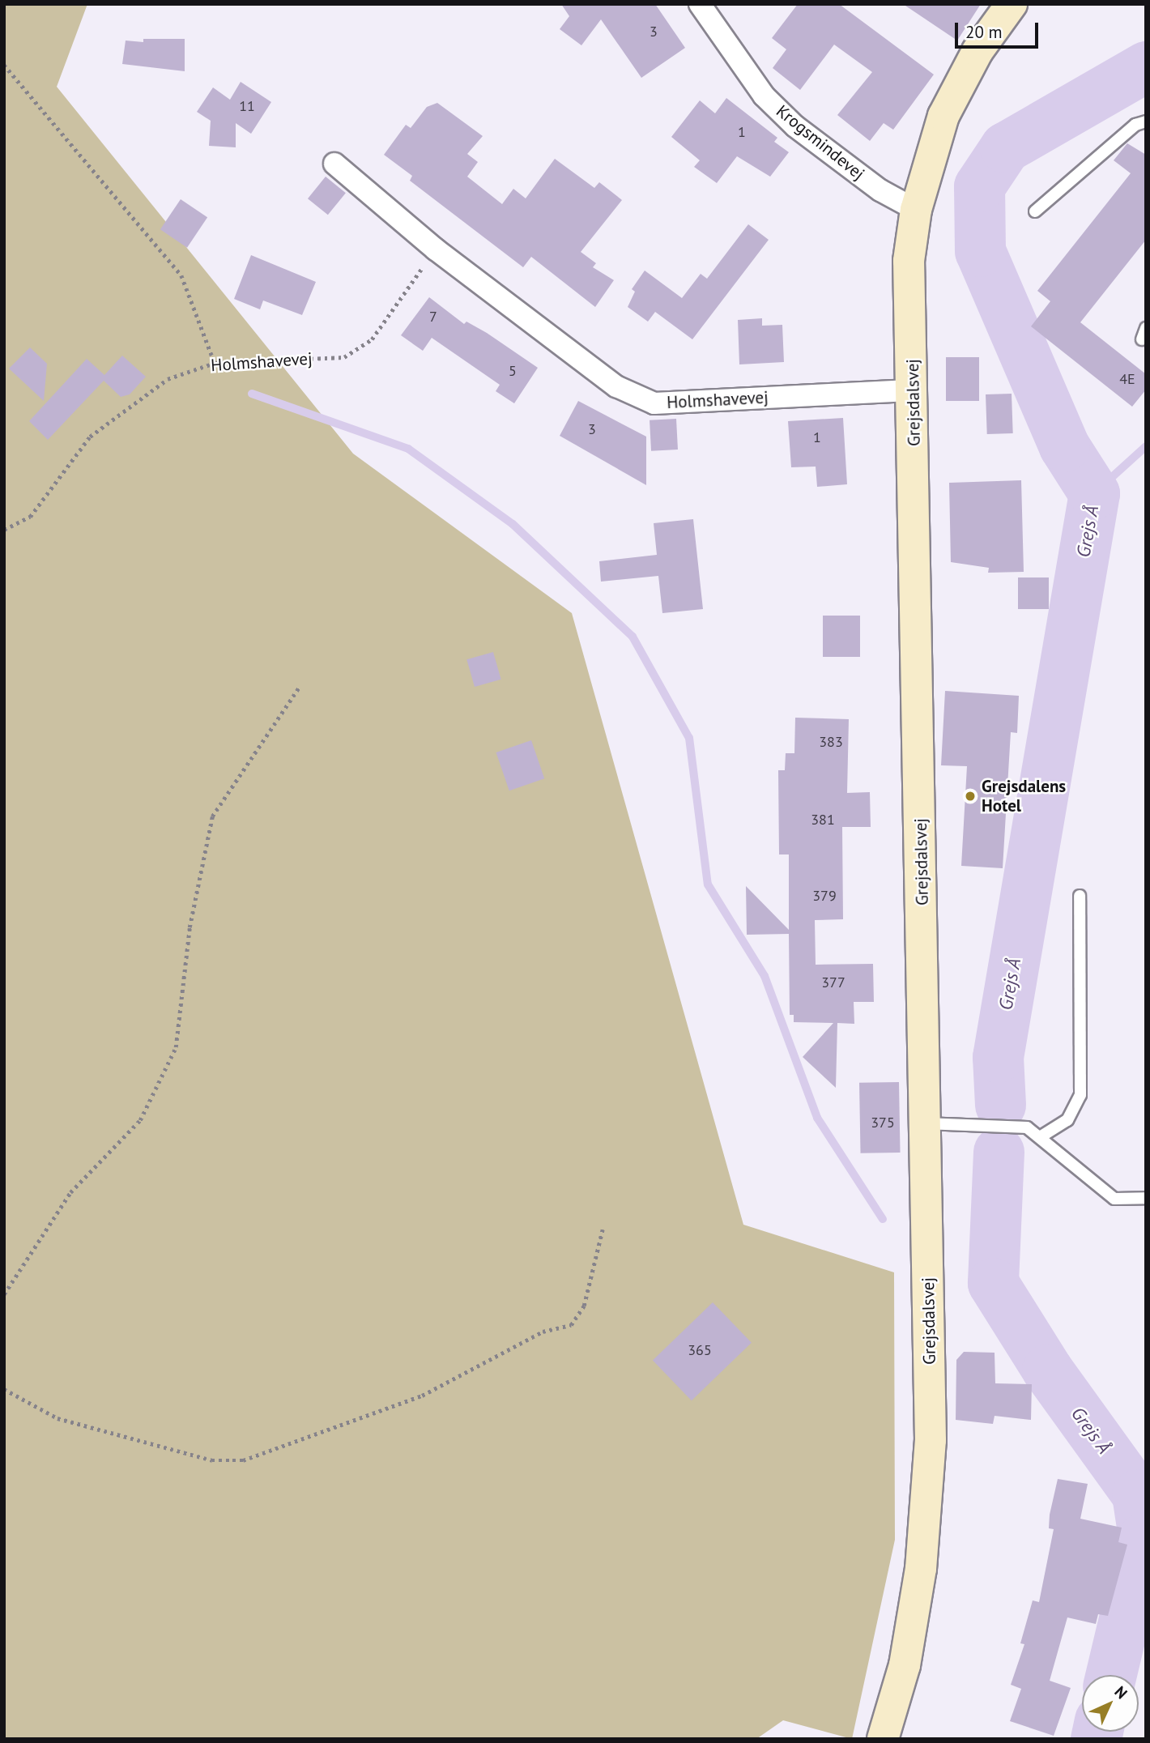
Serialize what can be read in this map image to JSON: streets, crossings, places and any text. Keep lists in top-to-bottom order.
{
  "streets": {
    "street": ["Krogsmindevej", "Holmshavevej", "Grejsdalsvej"]
  },
  "crossings": [
    ["Krogsmindevej", "Grejsdalsvej"],
    ["Holmshavevej", "Grejsdalsvej"]
  ],
  "water": ["Grejs Å"],
  "places": ["Grejsdalens Hotel"],
  "house_numbers": [
    "3",
    "11",
    "1",
    "7",
    "5",
    "4E",
    "3",
    "1",
    "383",
    "381",
    "379",
    "377",
    "375",
    "365"
  ],
  "scale_bar": "20 m",
  "north": "top right"
}
